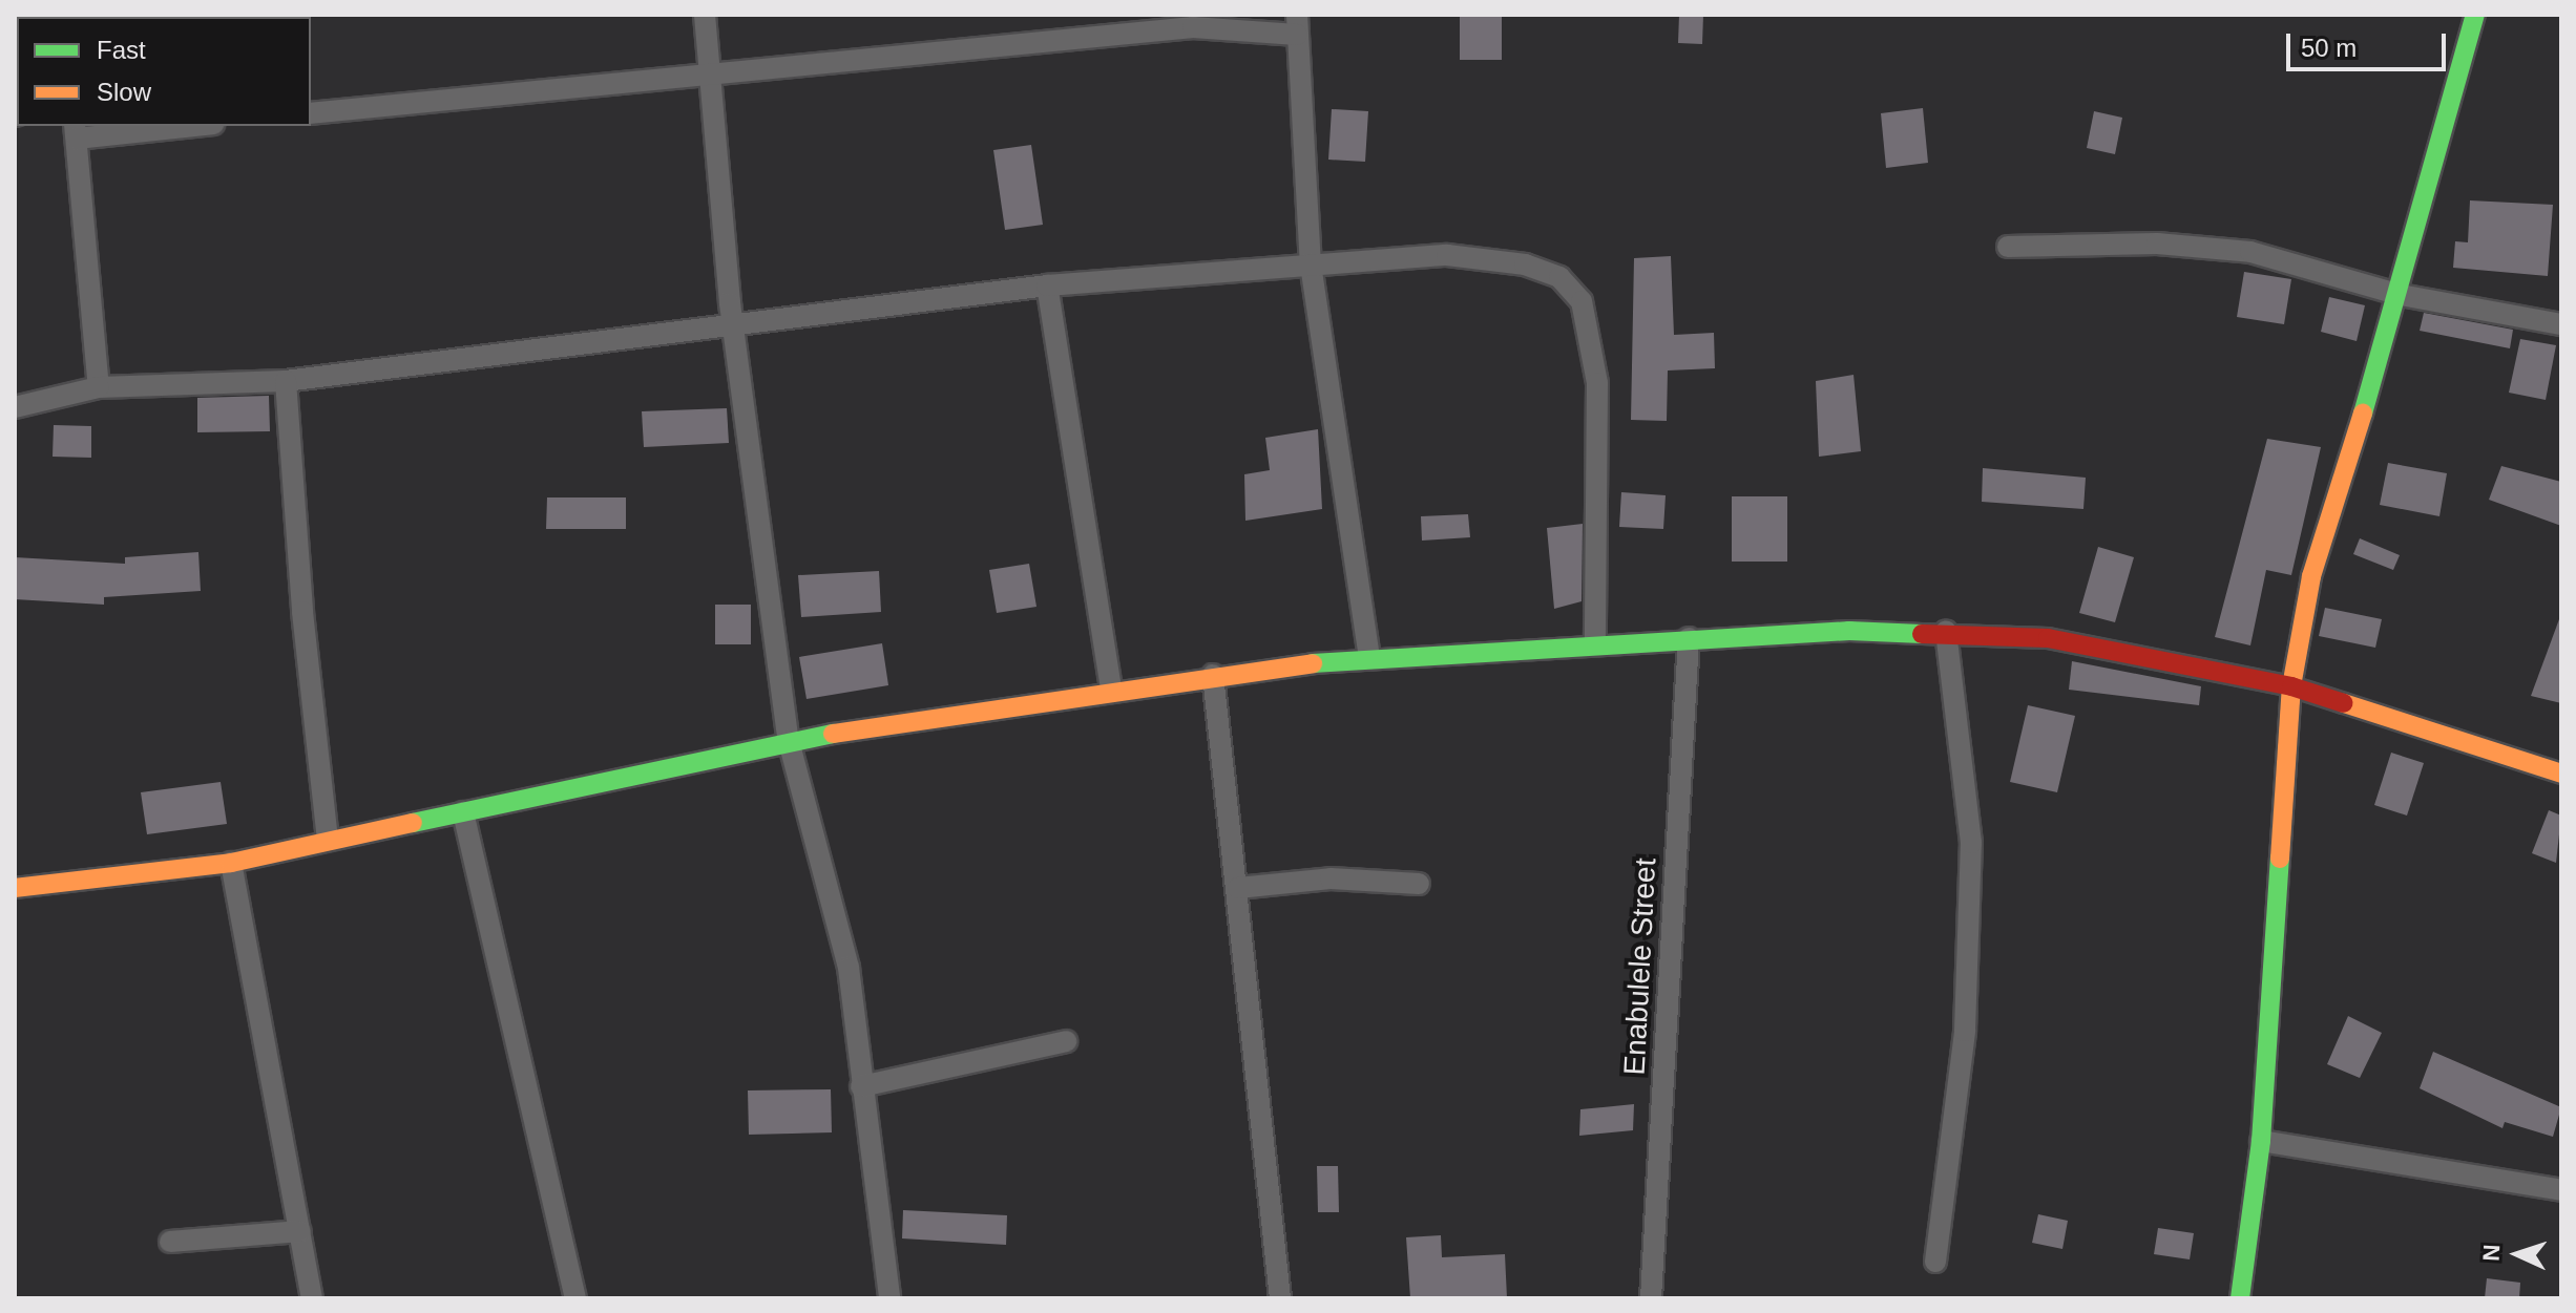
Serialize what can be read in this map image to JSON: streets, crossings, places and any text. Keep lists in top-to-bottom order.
{
  "streets": {
    "street": ["Enabulele Street"]
  },
  "legend": ["Fast", "Slow"],
  "scale_bar": "50 m",
  "north": "left"
}
